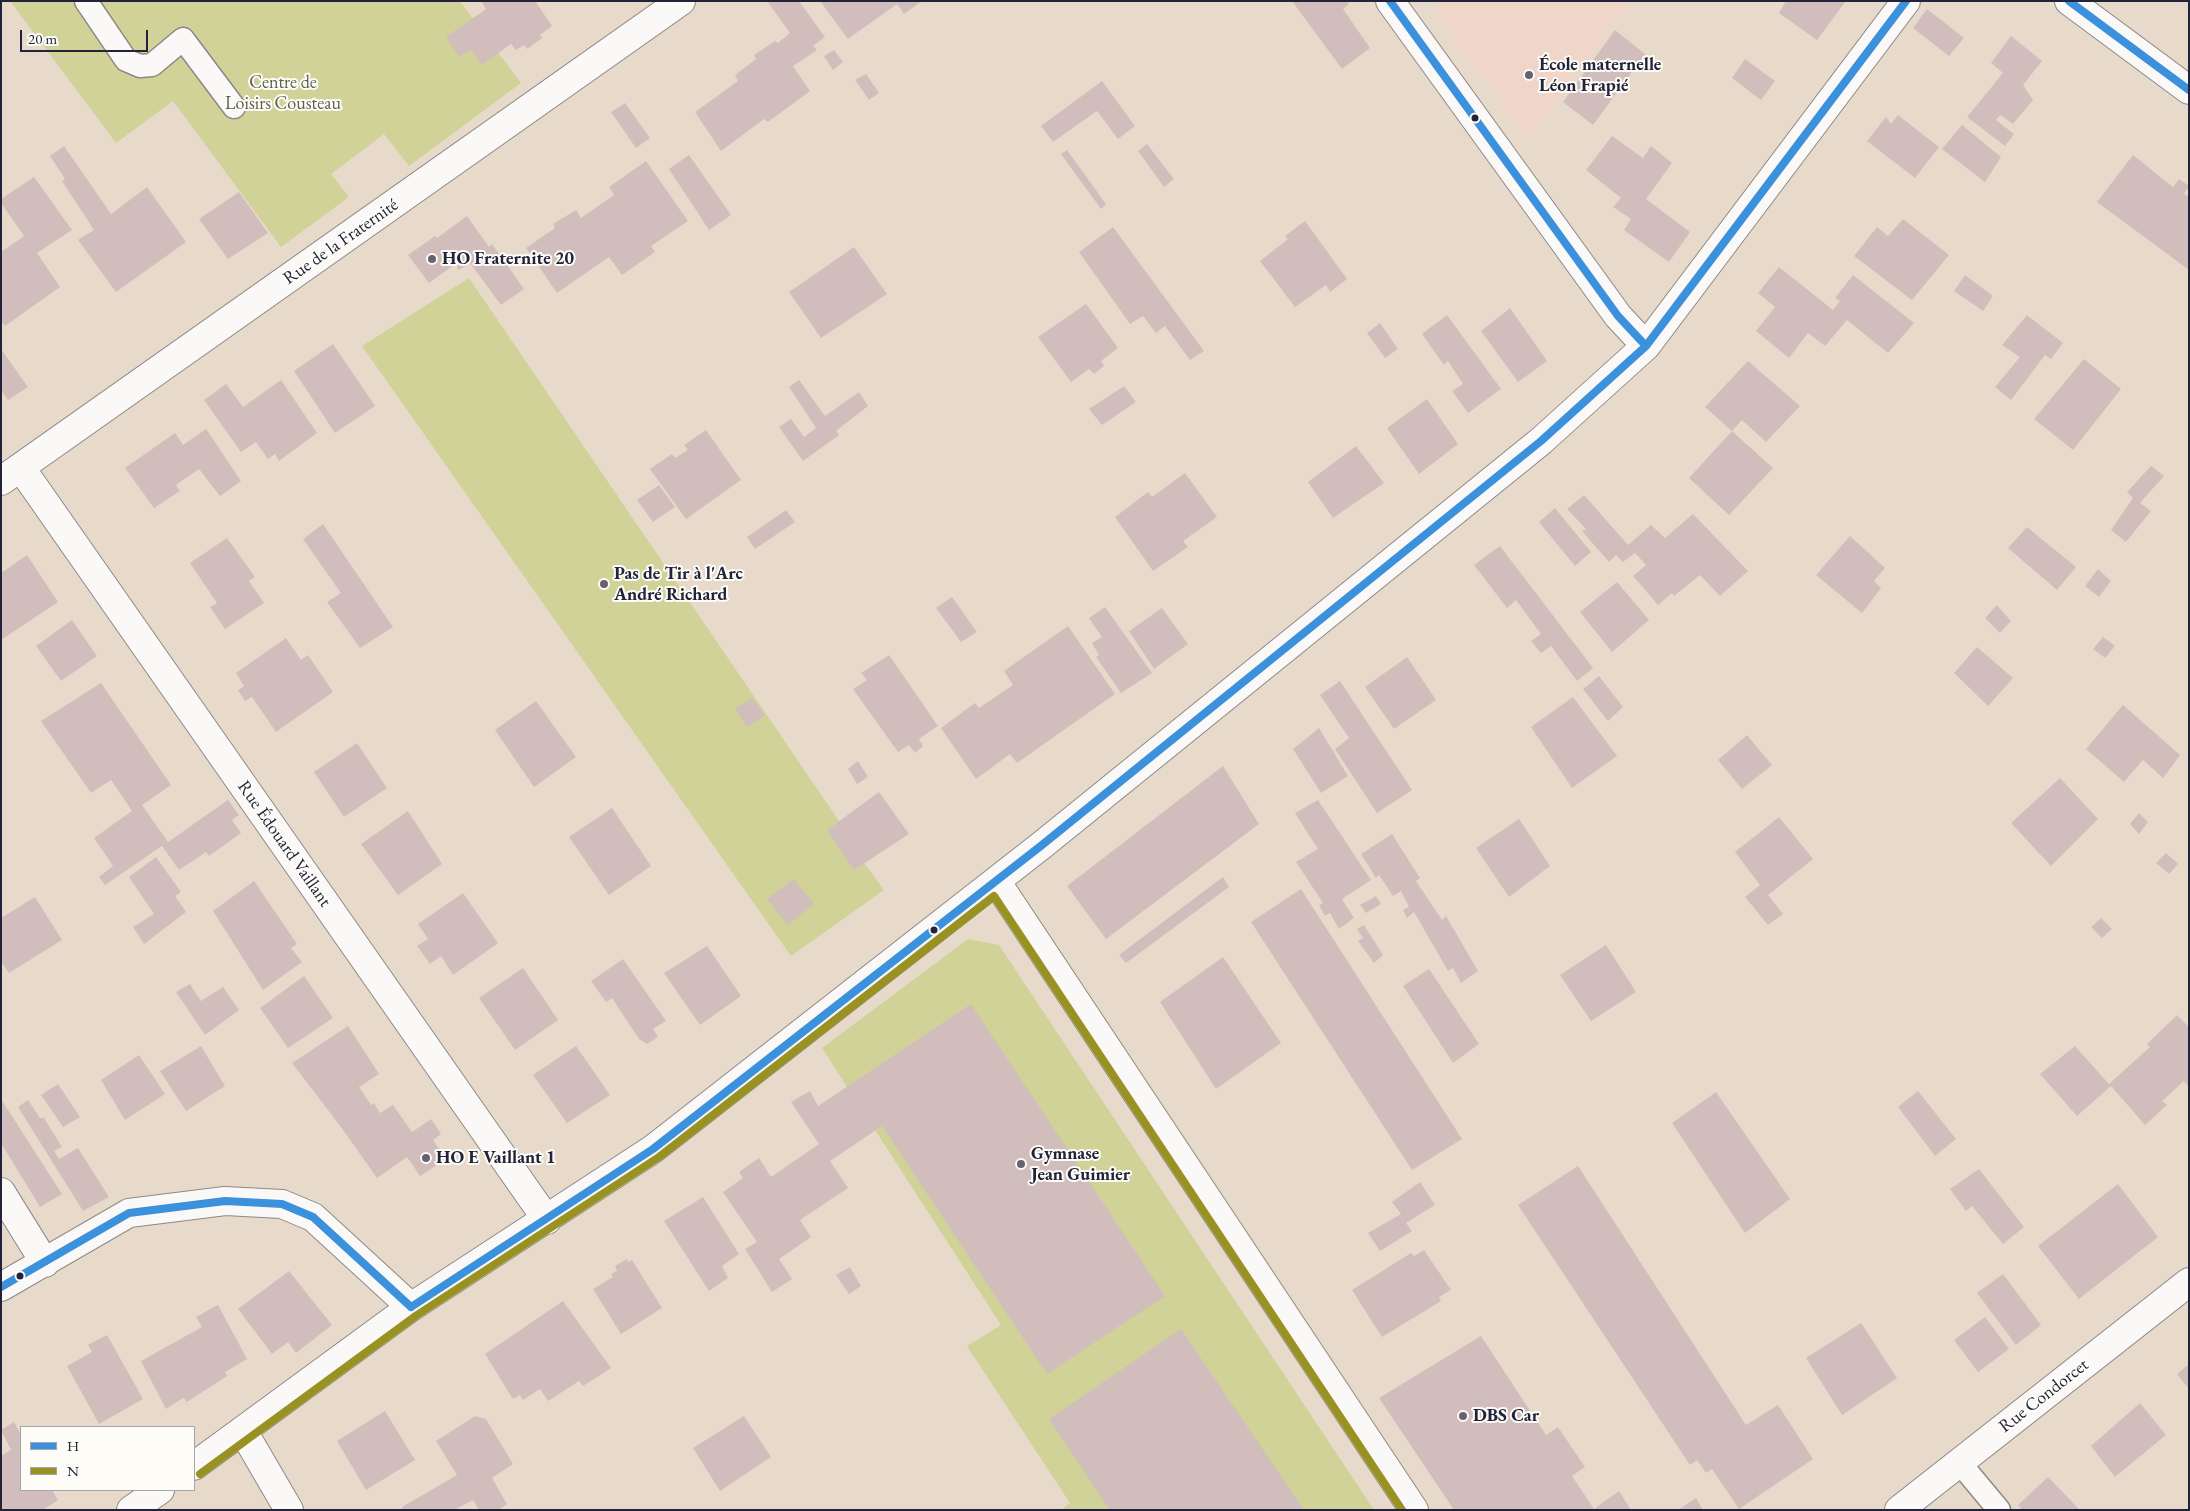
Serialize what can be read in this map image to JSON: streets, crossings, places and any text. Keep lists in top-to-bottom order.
{
  "streets": {
    "street": ["Rue de la Fraternité", "Rue Édouard Vaillant", "Rue Condorcet"]
  },
  "crossings": [
    ["Rue de la Fraternité", "Rue Édouard Vaillant"]
  ],
  "parks": ["Centre de Loisirs Cousteau"],
  "places": [
    "École maternelle Léon Frapié",
    "HO Fraternite 20",
    "Pas de Tir à l'Arc André Richard",
    "HO E Vaillant 1",
    "Gymnase Jean Guimier",
    "DBS Car"
  ],
  "lines": ["transit line H", "transit line N"],
  "legend": ["H", "N"],
  "scale_bar": "20 m"
}
